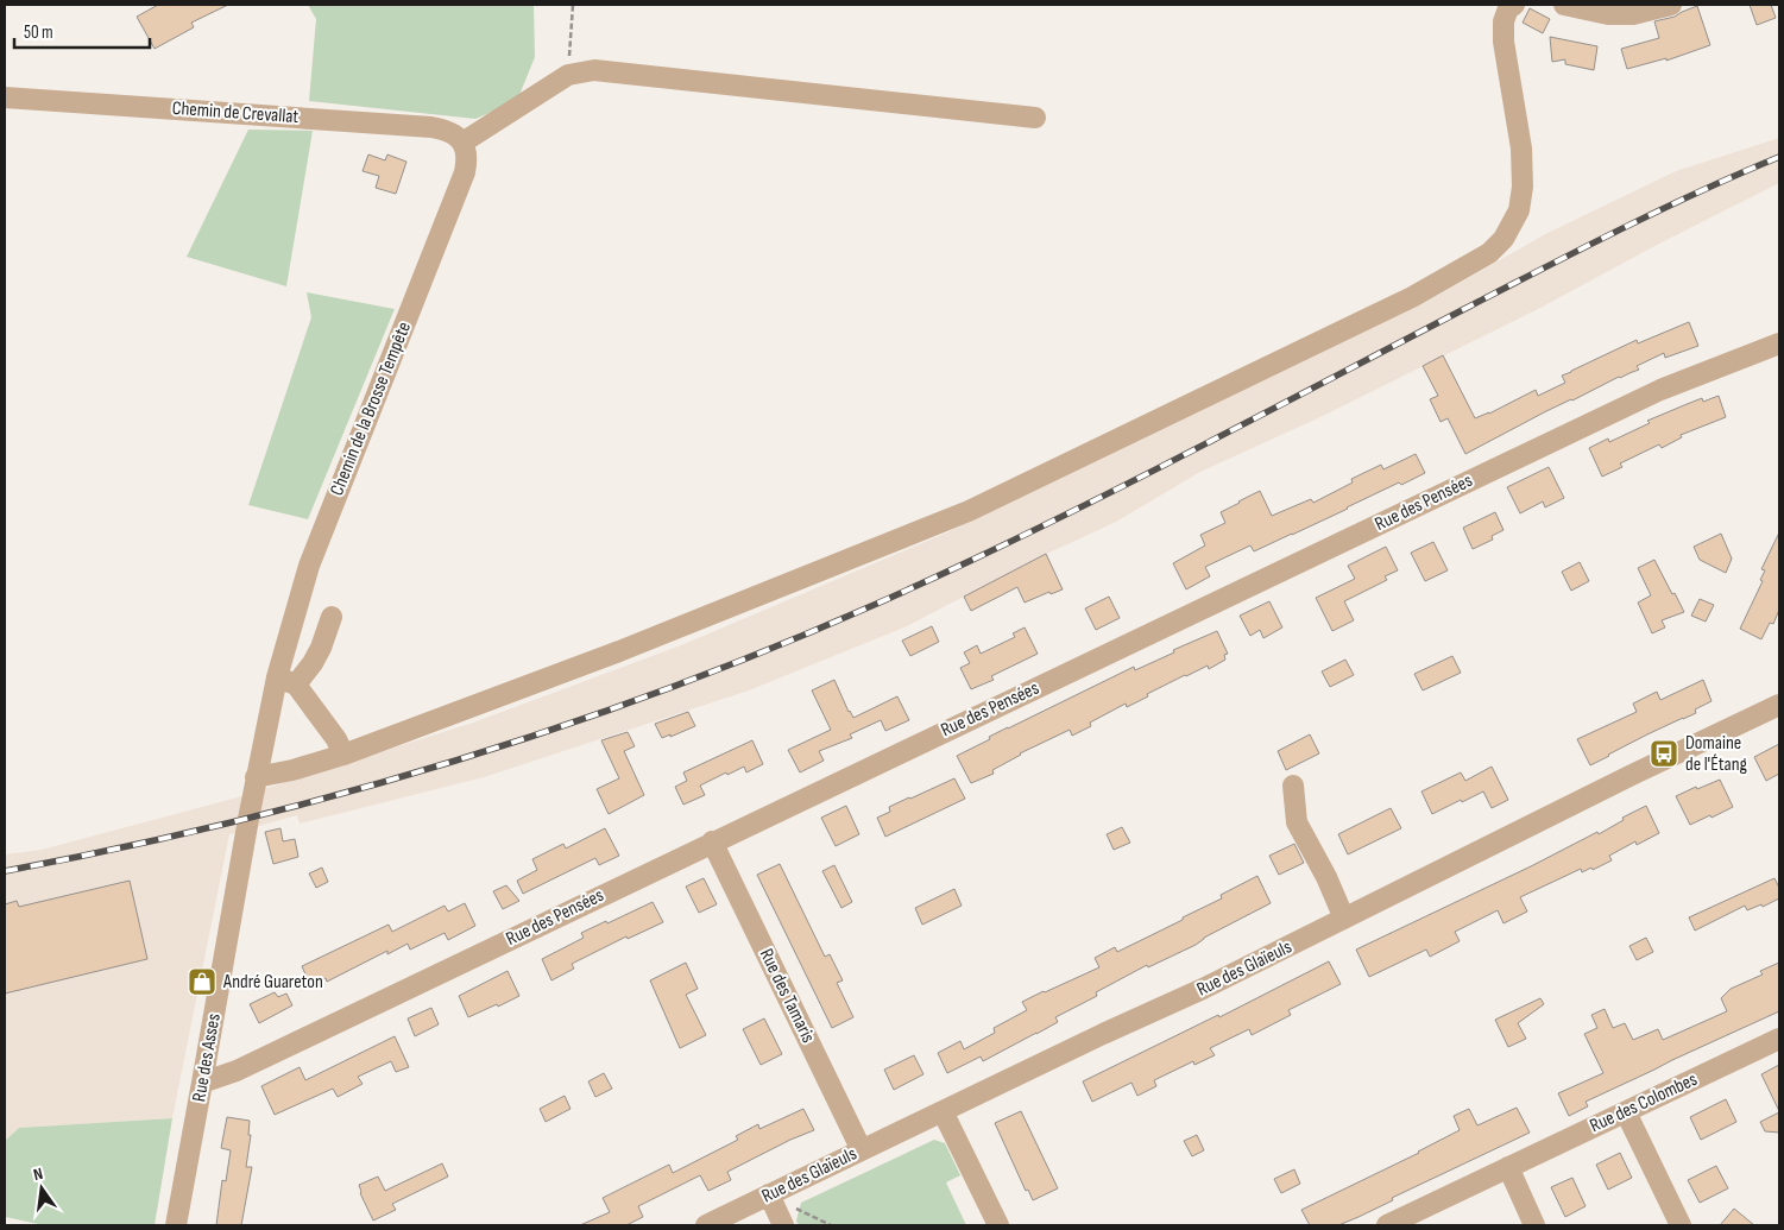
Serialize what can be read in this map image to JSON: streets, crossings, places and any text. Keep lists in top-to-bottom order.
{
  "streets": {
    "street": [
      "Chemin de Crevallat",
      "Chemin de la Brosse Tempête",
      "Rue des Pensées",
      "Rue des Glaïeuls",
      "Rue des Tamaris",
      "Rue des Asses",
      "Rue des Colombes"
    ]
  },
  "crossings": [
    ["Chemin de Crevallat", "Chemin de la Brosse Tempête"],
    ["Rue des Pensées", "Rue des Tamaris"],
    ["Rue des Pensées", "Rue des Asses"],
    ["Rue des Glaïeuls", "Rue des Tamaris"]
  ],
  "places": {
    "bus stop": ["Domaine de l'Étang"],
    "shop": ["André Guareton"]
  },
  "scale_bar": "50 m",
  "north": "top"
}
